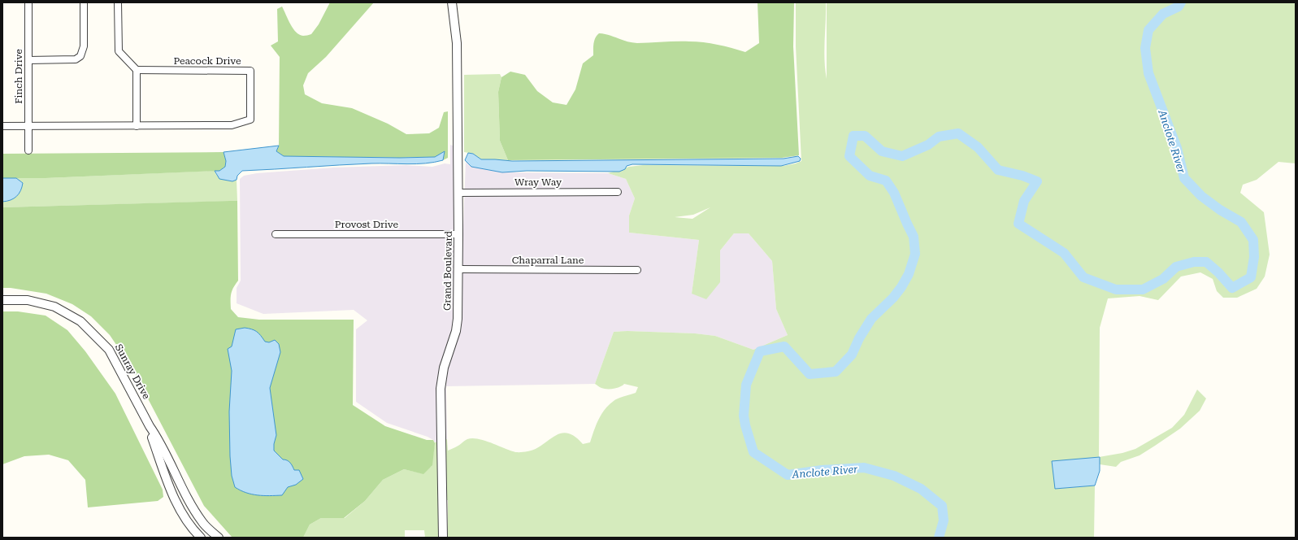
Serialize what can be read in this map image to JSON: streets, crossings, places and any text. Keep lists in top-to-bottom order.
{
  "streets": {
    "street": [
      "Peacock Drive",
      "Finch Drive",
      "Wray Way",
      "Provost Drive",
      "Chaparral Lane",
      "Grand Boulevard",
      "Sunray Drive"
    ]
  },
  "crossings": [
    ["Peacock Drive", "Finch Drive"],
    ["Wray Way", "Grand Boulevard"],
    ["Provost Drive", "Grand Boulevard"],
    ["Chaparral Lane", "Grand Boulevard"]
  ],
  "water": ["Anclote River"]
}
